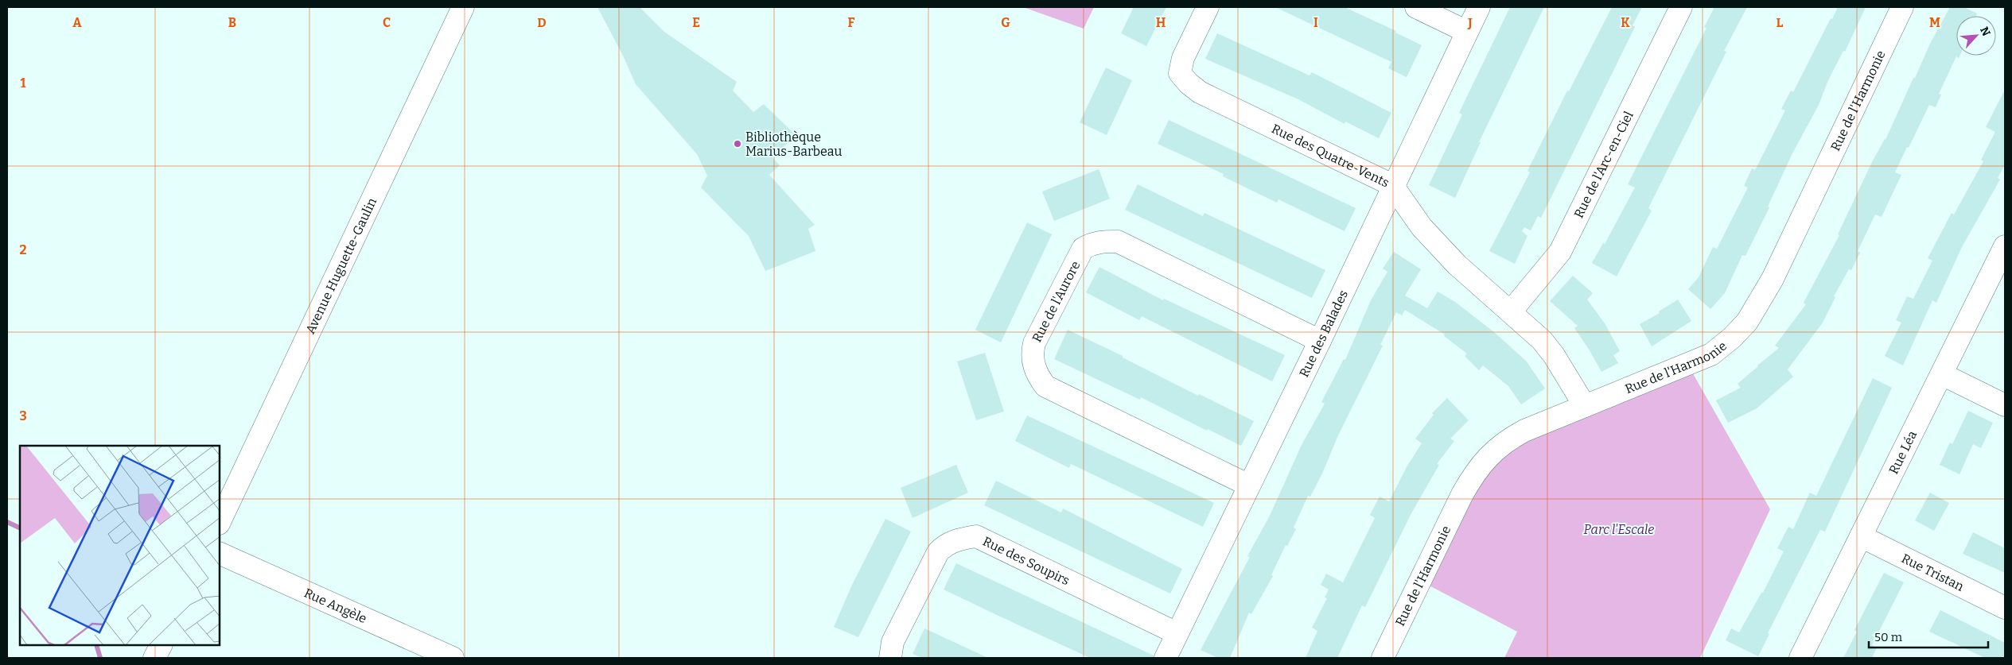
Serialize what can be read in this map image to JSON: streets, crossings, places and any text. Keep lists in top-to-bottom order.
{
  "streets": {
    "street": [
      "Rue de l'Harmonie",
      "Rue des Quatre-Vents",
      "Rue de l'Arc-en-Ciel",
      "Avenue Huguette-Gaulin",
      "Rue de l'Aurore",
      "Rue des Balades",
      "Rue Léa",
      "Rue des Soupirs",
      "Rue Tristan",
      "Rue Angèle"
    ]
  },
  "crossings": [
    ["Rue de l'Harmonie", "Rue des Quatre-Vents"],
    ["Rue des Quatre-Vents", "Rue de l'Arc-en-Ciel"],
    ["Rue des Quatre-Vents", "Rue des Balades"],
    ["Rue de l'Aurore", "Rue des Balades"],
    ["Rue des Balades", "Rue des Soupirs"],
    ["Rue Léa", "Rue Tristan"]
  ],
  "parks": ["Parc l'Escale"],
  "places": ["Bibliothèque Marius-Barbeau"],
  "scale_bar": "50 m",
  "north": "top right",
  "grid": {
    "columns": [
      "A",
      "B",
      "C",
      "D",
      "E",
      "F",
      "G",
      "H",
      "I",
      "J",
      "K",
      "L",
      "M"
    ],
    "rows": ["1", "2", "3"]
  }
}
